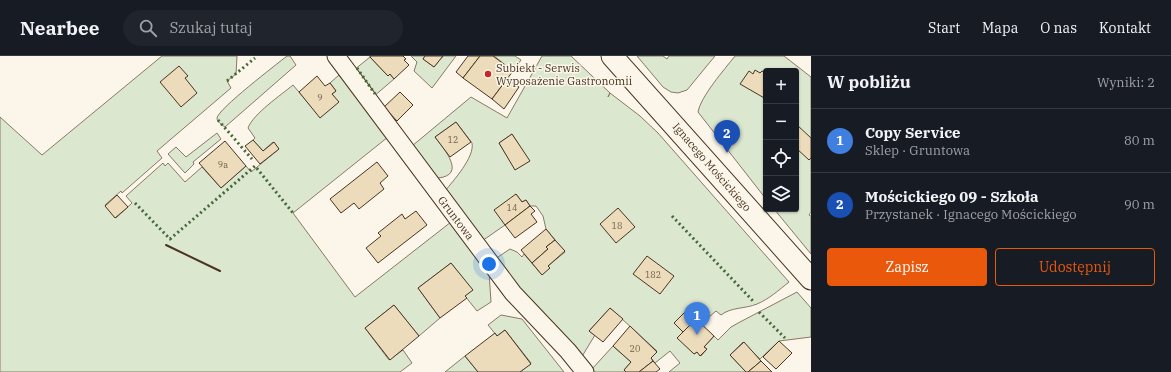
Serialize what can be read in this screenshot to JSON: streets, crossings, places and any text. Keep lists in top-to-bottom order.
{
  "streets": {
    "street": ["Ignacego Mościckiego", "Gruntowa"]
  },
  "places": ["Subiekt - Serwis Wyposażenie Gastronomii"],
  "house_numbers": [
    "9",
    "12",
    "9a",
    "14",
    "18",
    "182",
    "20"
  ],
  "page": {
    "header": "Nearbee",
    "search": "Szukaj tutaj",
    "nav": [
      "Start",
      "Mapa",
      "O nas",
      "Kontakt"
    ],
    "heading": ["W pobliżu", "Wyniki: 2"],
    "map_buttons": ["+", "−"],
    "list": [
      {
        "mark": "1",
        "name": "Copy Service",
        "note": "Sklep · Gruntowa",
        "value": "80 m"
      },
      {
        "mark": "2",
        "name": "Mościckiego 09 - Szkoła",
        "note": "Przystanek · Ignacego Mościckiego",
        "value": "90 m"
      }
    ],
    "pins": ["2", "1"],
    "buttons": ["Zapisz", "Udostępnij"]
  }
}
